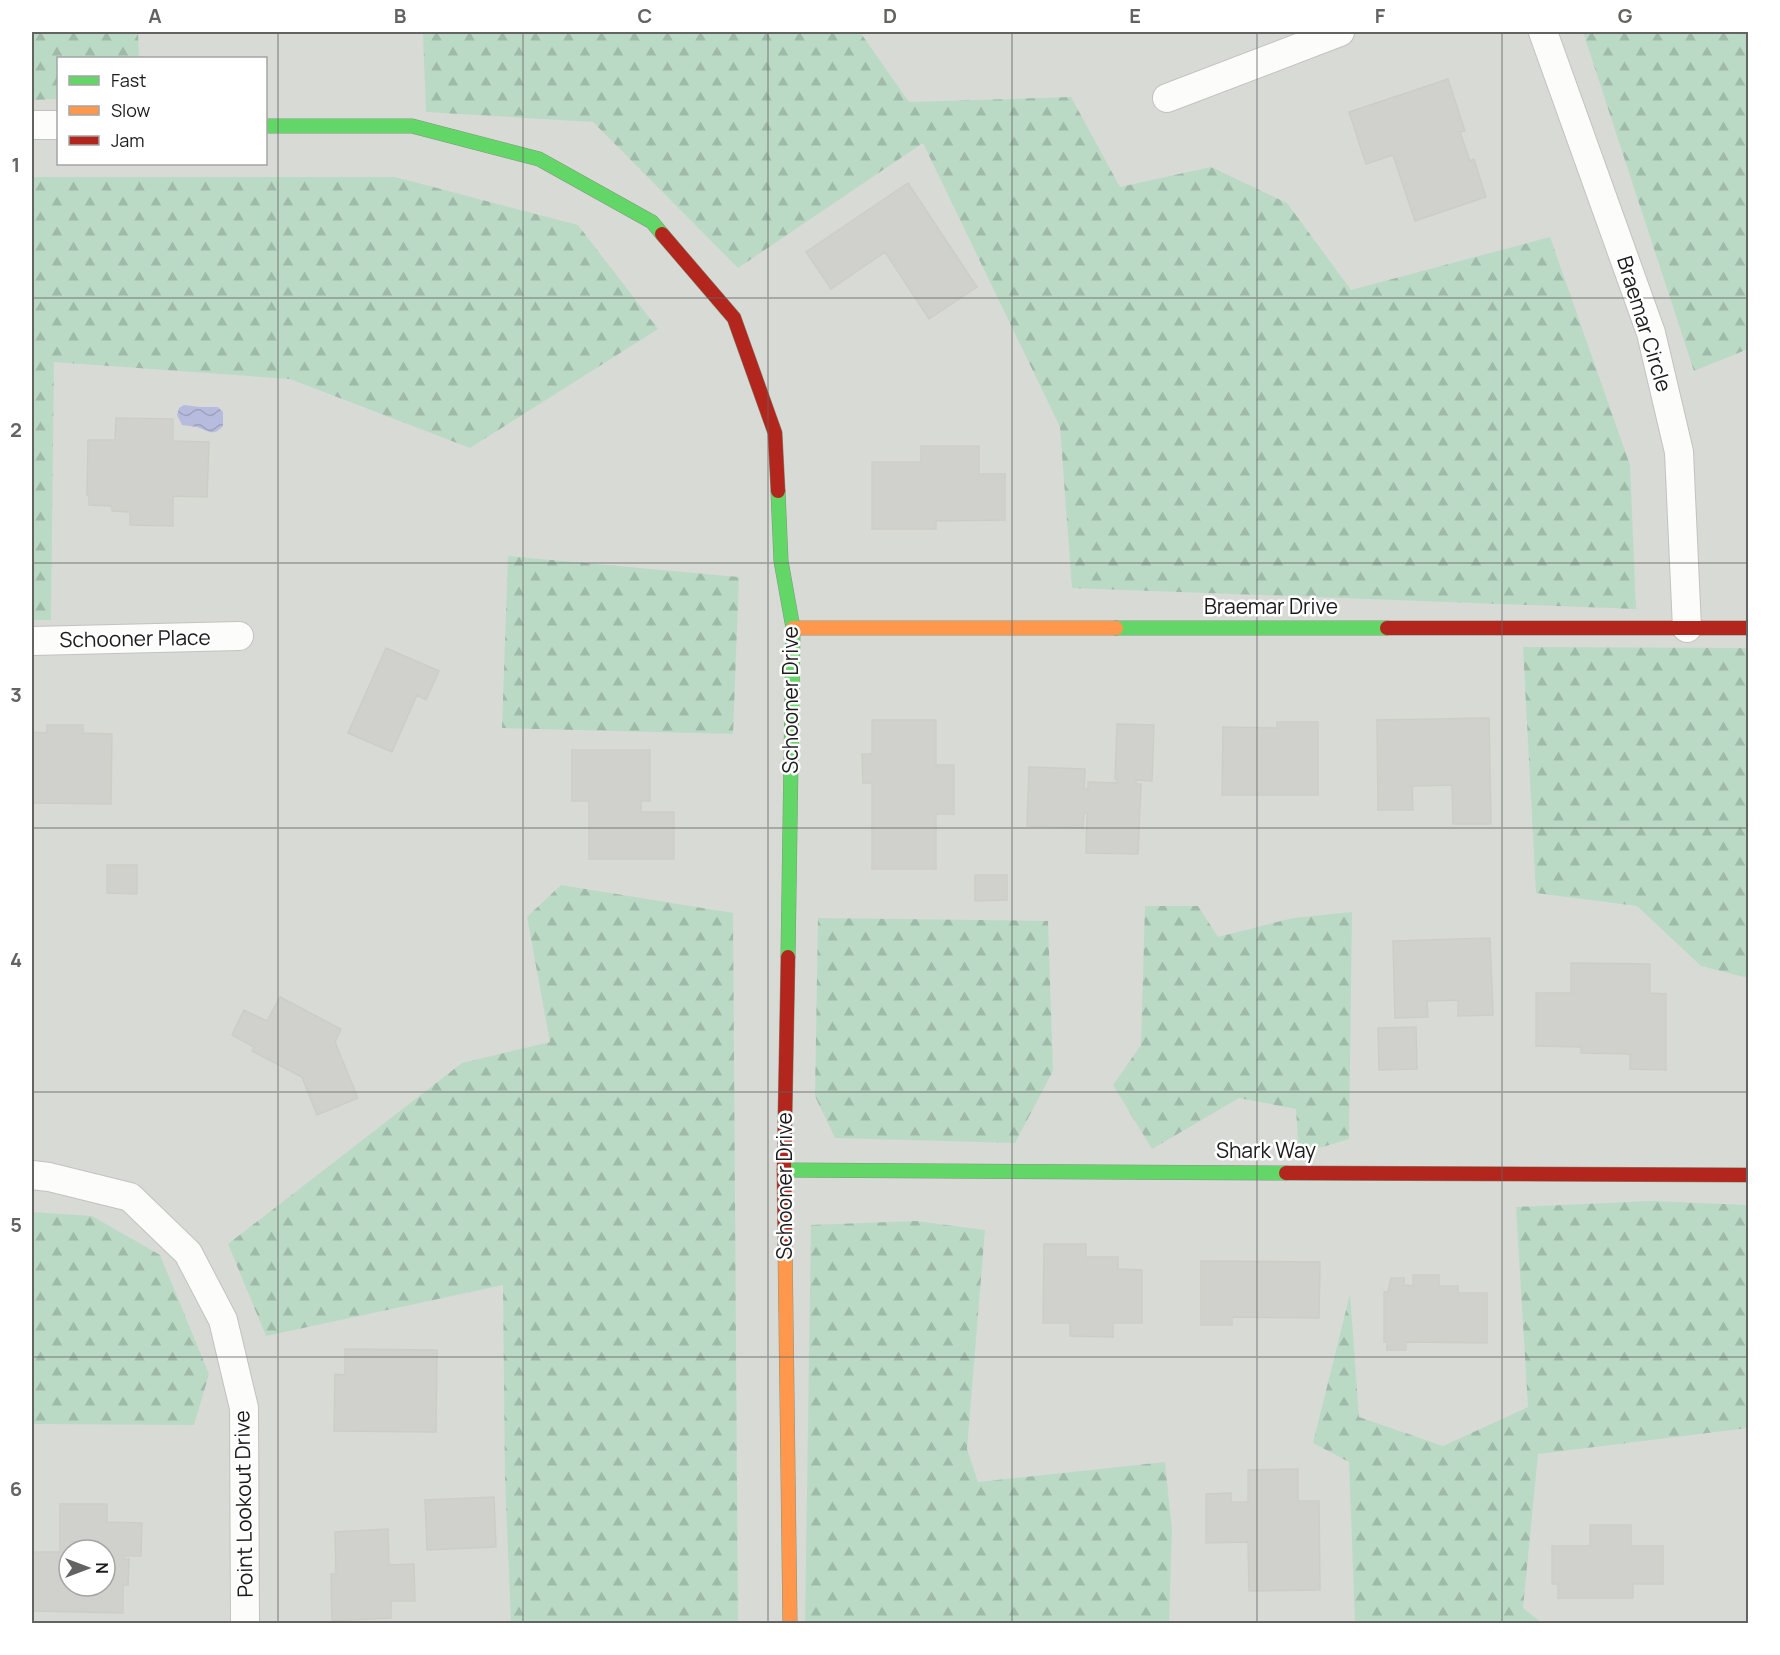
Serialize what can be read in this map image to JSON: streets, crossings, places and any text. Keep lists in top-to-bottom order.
{
  "streets": {
    "street": [
      "Braemar Circle",
      "Braemar Drive",
      "Schooner Place",
      "Schooner Drive",
      "Shark Way",
      "Point Lookout Drive"
    ]
  },
  "crossings": [
    ["Braemar Circle", "Braemar Drive"],
    ["Braemar Drive", "Schooner Drive"],
    ["Schooner Drive", "Shark Way"]
  ],
  "legend": ["Fast", "Slow", "Jam"],
  "north": "right",
  "grid": {
    "columns": [
      "A",
      "B",
      "C",
      "D",
      "E",
      "F",
      "G"
    ],
    "rows": [
      "1",
      "2",
      "3",
      "4",
      "5",
      "6"
    ]
  }
}
